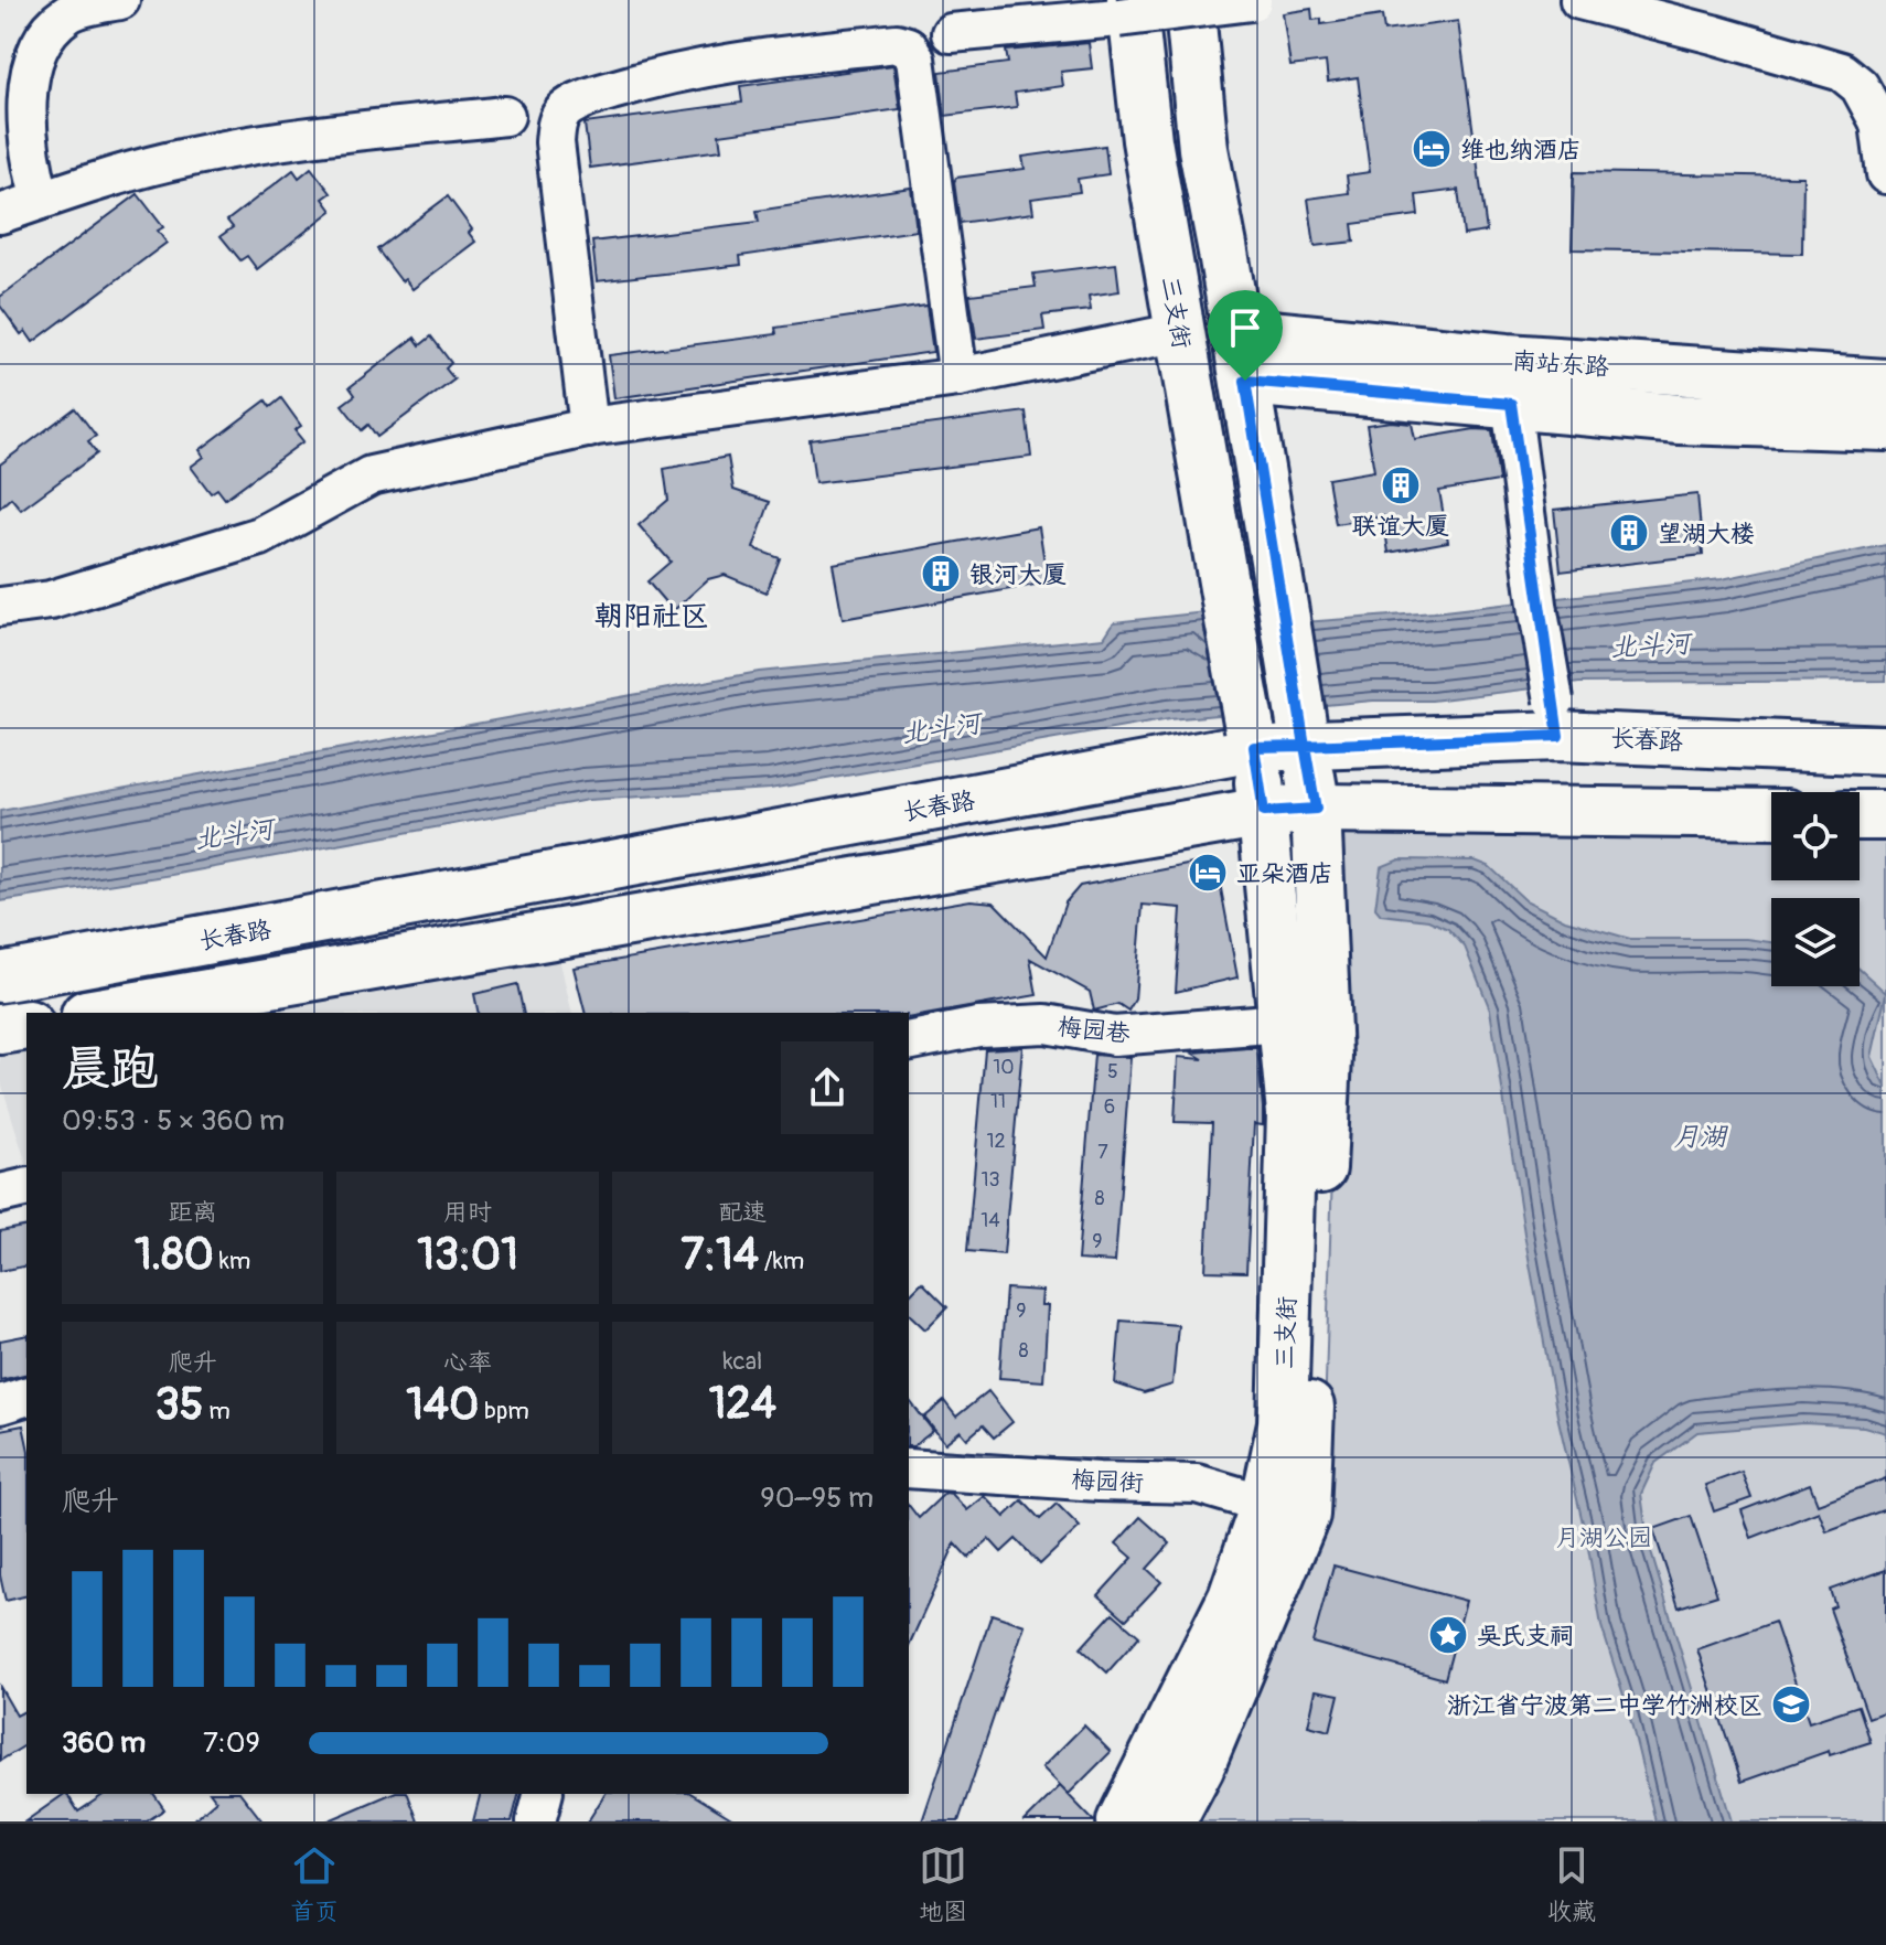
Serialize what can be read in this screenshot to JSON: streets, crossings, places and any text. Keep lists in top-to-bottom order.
{
  "streets": {
    "main road": ["三支街", "南站东路", "长春路"],
    "street": ["梅园巷", "梅园街"]
  },
  "crossings": [
    ["三支街", "长春路"],
    ["三支街", "梅园巷"],
    ["三支街", "梅园街"]
  ],
  "districts": ["朝阳社区"],
  "water": ["北斗河", "月湖"],
  "parks": ["月湖公园"],
  "places": {
    "hotel": ["维也纳酒店", "亚朵酒店"],
    "building": ["联谊大厦", "望湖大楼", "银河大厦"],
    "place": ["吴氏支祠"],
    "school or university": ["浙江省宁波第二中学竹洲校区"]
  },
  "house_numbers": [
    "10",
    "5",
    "11",
    "6",
    "12",
    "7",
    "13",
    "8",
    "14",
    "9",
    "9",
    "8"
  ],
  "page": {
    "heading": ["晨跑", "09:53 · 5 × 360 m"],
    "stats": [
      ["距离", "1.80 km"],
      ["用时", "13:01"],
      ["配速", "7:14 /km"],
      ["爬升", "35 m"],
      ["心率", "140 bpm"],
      ["kcal", "124"]
    ],
    "chart": ["爬升", "90–95 m"],
    "list": [
      {
        "name": "360 m",
        "note": "7:09"
      }
    ],
    "tabs": ["首页", "地图", "收藏"]
  }
}
